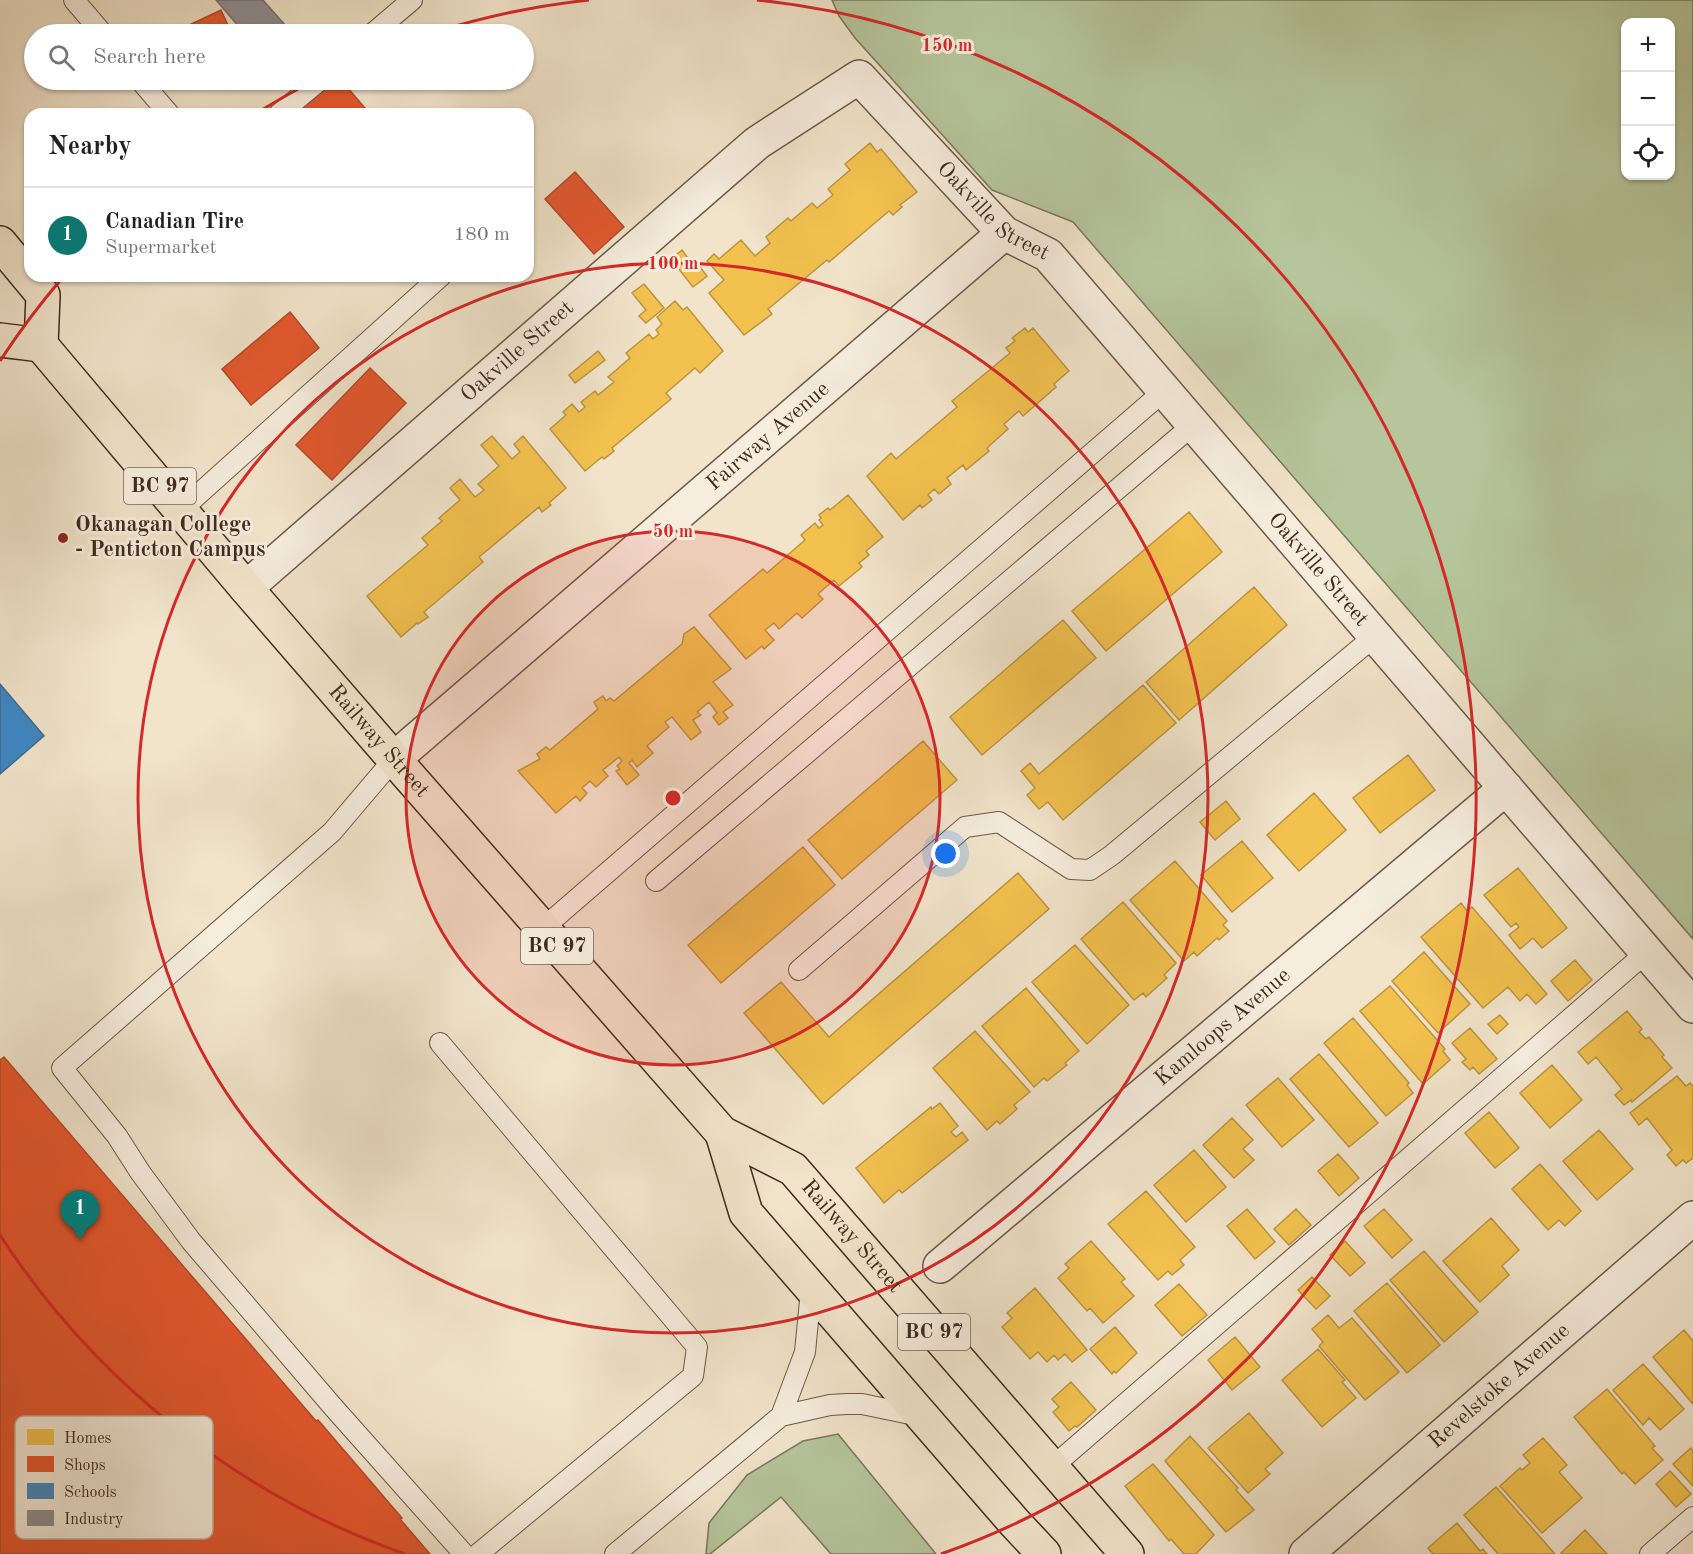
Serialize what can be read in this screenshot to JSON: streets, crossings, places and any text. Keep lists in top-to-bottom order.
{
  "streets": {
    "highway": ["BC 97", "Railway Street"],
    "street": [
      "Oakville Street",
      "Fairway Avenue",
      "Kamloops Avenue",
      "Revelstoke Avenue"
    ]
  },
  "crossings": [
    ["Oakville Street", "Fairway Avenue"],
    ["Oakville Street", "Railway Street"],
    ["Oakville Street", "Kamloops Avenue"],
    ["Fairway Avenue", "Railway Street"]
  ],
  "places": ["Okanagan College - Penticton Campus"],
  "legend": [
    "Homes",
    "Shops",
    "Schools",
    "Industry"
  ],
  "page": {
    "map_buttons": ["+", "−"],
    "search": "Search here",
    "heading": "Nearby",
    "list": [
      {
        "mark": "1",
        "name": "Canadian Tire",
        "note": "Supermarket",
        "value": "180 m"
      }
    ],
    "pins": "1"
  },
  "rings": ["150 m", "100 m", "50 m"]
}
